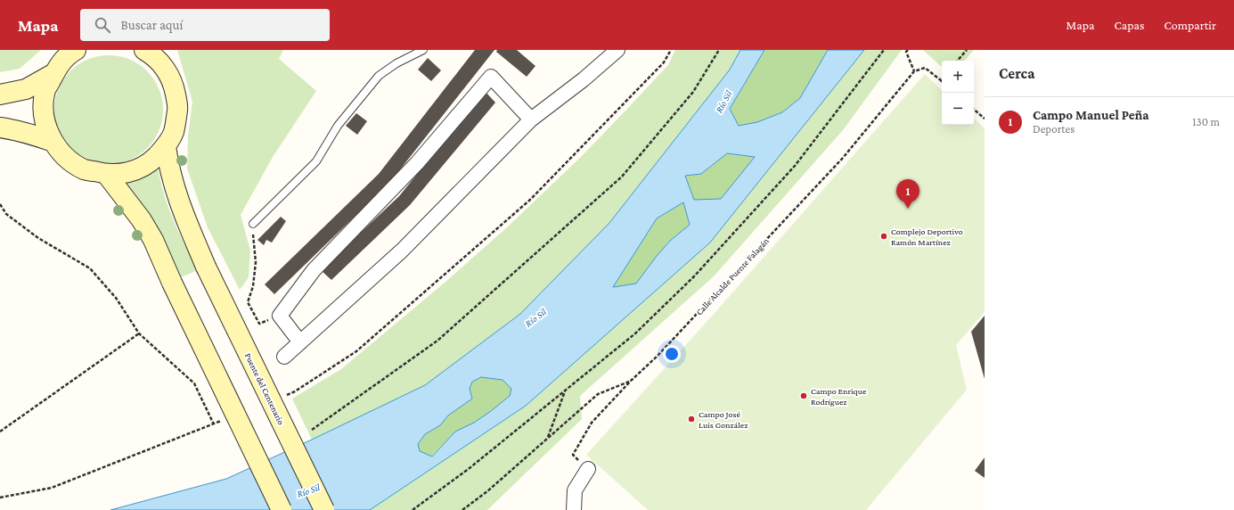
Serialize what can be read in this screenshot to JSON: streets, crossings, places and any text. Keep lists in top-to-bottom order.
{
  "streets": {
    "main road": ["Puente del Centenario"],
    "path": ["Calle Alcalde Puente Falagán"]
  },
  "water": ["Río Sil"],
  "places": ["Complejo Deportivo Ramón Martínez", "Campo Enrique Rodríguez", "Campo José Luis González"],
  "page": {
    "header": "Mapa",
    "search": "Buscar aquí",
    "nav": ["Mapa", "Capas", "Compartir"],
    "heading": "Cerca",
    "map_buttons": ["+", "−"],
    "list": [
      {
        "mark": "1",
        "name": "Campo Manuel Peña",
        "note": "Deportes",
        "value": "130 m"
      }
    ],
    "pins": "1"
  }
}
